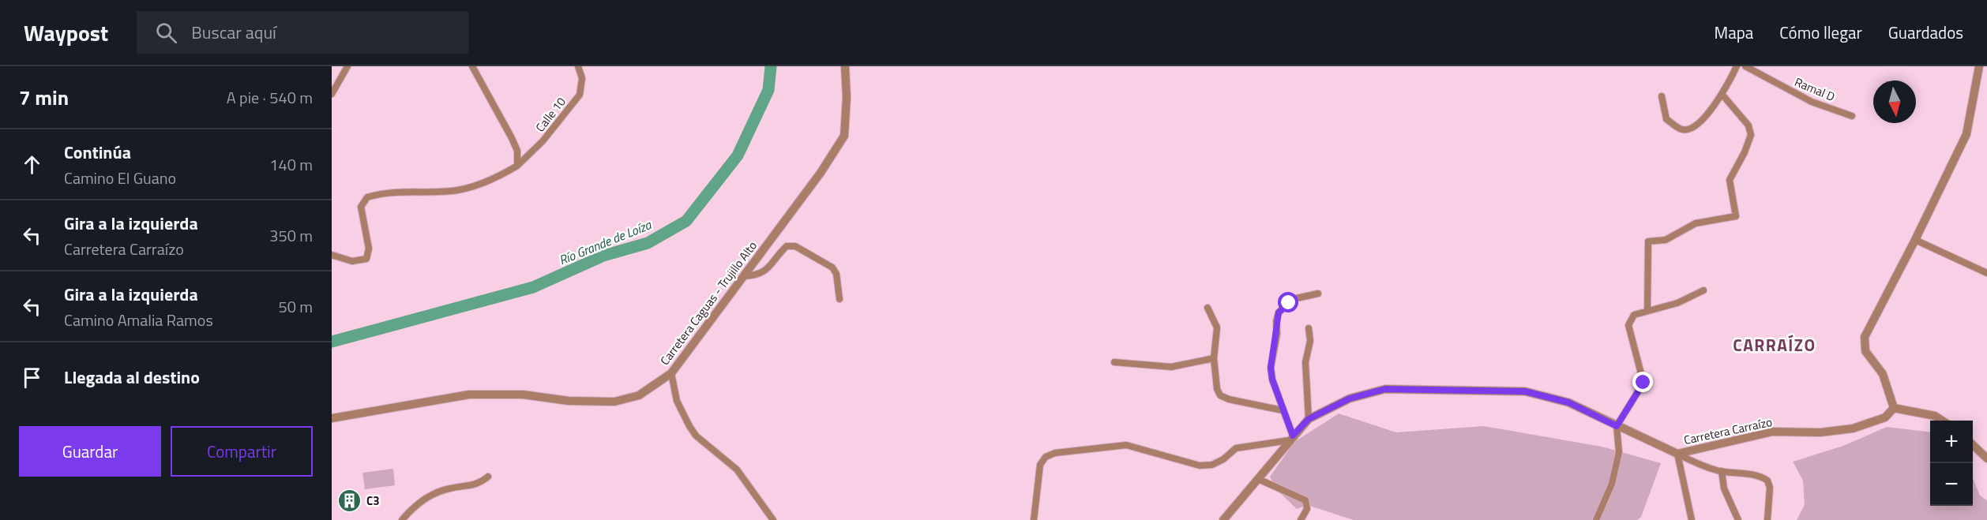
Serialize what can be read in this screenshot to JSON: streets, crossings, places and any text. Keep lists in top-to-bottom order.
{
  "streets": {
    "street": [
      "Ramal D",
      "Calle 10",
      "Carretera Caguas - Trujillo Alto",
      "Carretera Carraízo"
    ]
  },
  "districts": ["CARRAÍZO"],
  "water": ["Río Grande de Loíza"],
  "places": {
    "building": ["C3"]
  },
  "north": "bottom",
  "page": {
    "header": "Waypost",
    "search": "Buscar aquí",
    "nav": ["Mapa", "Cómo llegar", "Guardados"],
    "heading": ["7 min", "A pie · 540 m"],
    "list": [
      ["Continúa", "Camino El Guano", "140 m"],
      ["Gira a la izquierda", "Carretera Carraízo", "350 m"],
      ["Gira a la izquierda", "Camino Amalia Ramos", "50 m"],
      "Llegada al destino"
    ],
    "buttons": ["Guardar", "Compartir"],
    "map_buttons": ["+", "−"]
  }
}
